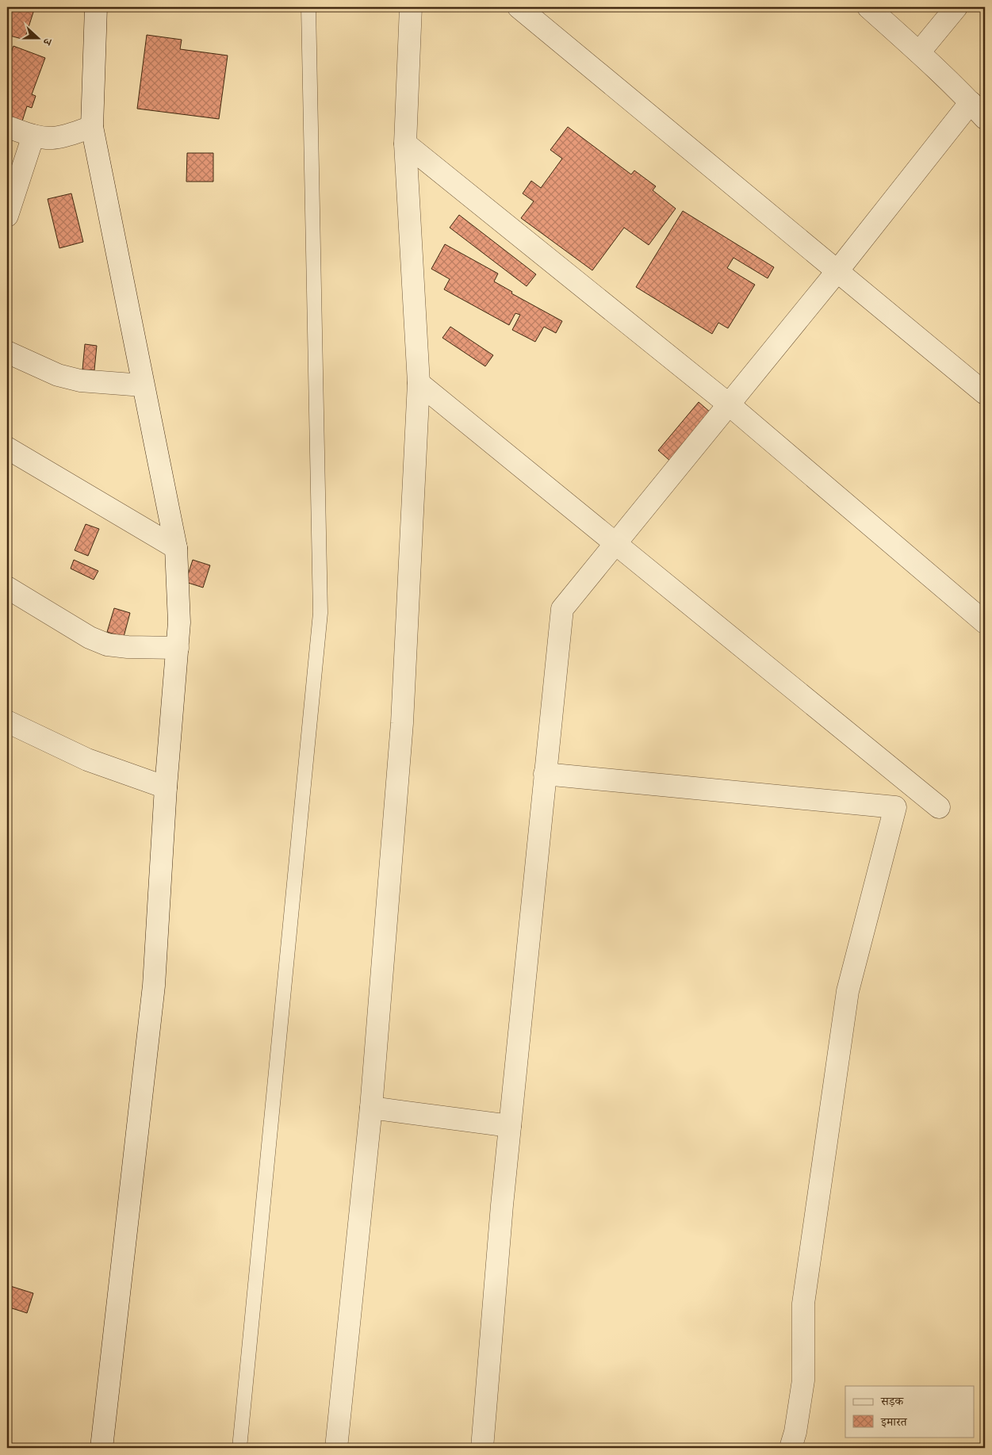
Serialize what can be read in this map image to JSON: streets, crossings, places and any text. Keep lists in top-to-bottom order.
{
  "legend": ["सड़क", "इमारत"],
  "north": "right"
}
